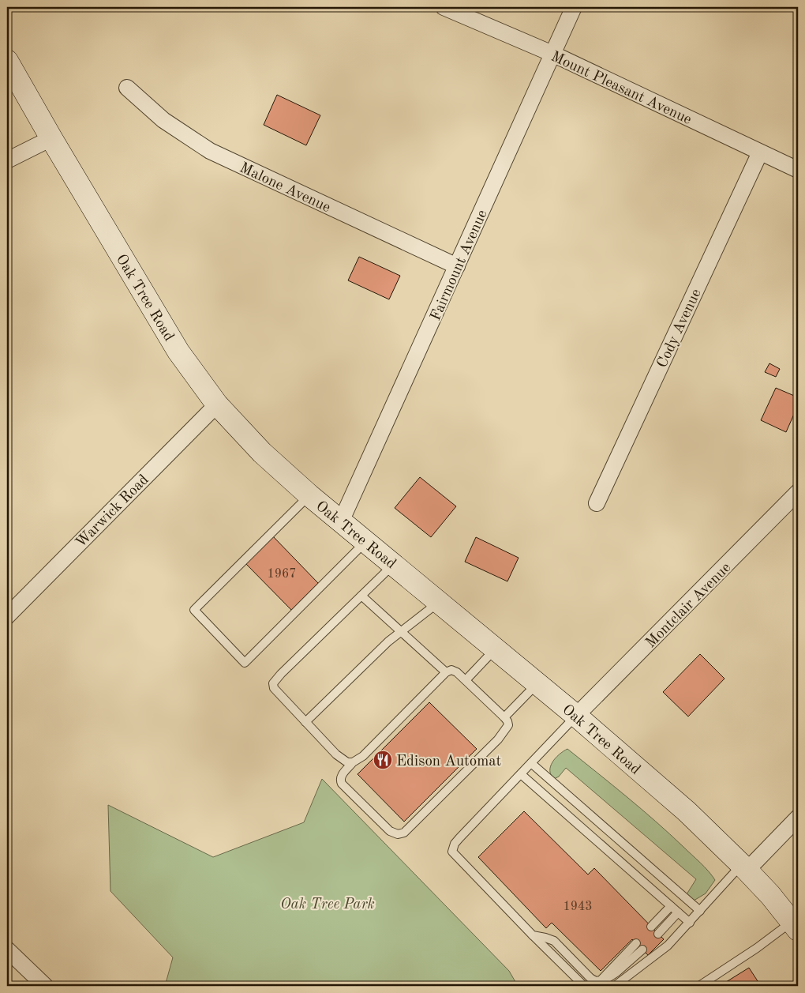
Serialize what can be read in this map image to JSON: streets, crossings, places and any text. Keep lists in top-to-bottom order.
{
  "streets": {
    "main road": ["Oak Tree Road"],
    "street": [
      "Mount Pleasant Avenue",
      "Malone Avenue",
      "Fairmount Avenue",
      "Cody Avenue",
      "Warwick Road",
      "Montclair Avenue"
    ]
  },
  "crossings": [
    ["Mount Pleasant Avenue", "Fairmount Avenue"],
    ["Mount Pleasant Avenue", "Cody Avenue"],
    ["Malone Avenue", "Fairmount Avenue"],
    ["Fairmount Avenue", "Oak Tree Road"],
    ["Oak Tree Road", "Warwick Road"],
    ["Oak Tree Road", "Montclair Avenue"]
  ],
  "parks": ["Oak Tree Park"],
  "places": {
    "restaurant": ["Edison Automat"]
  },
  "house_numbers": ["1967", "1943"]
}
